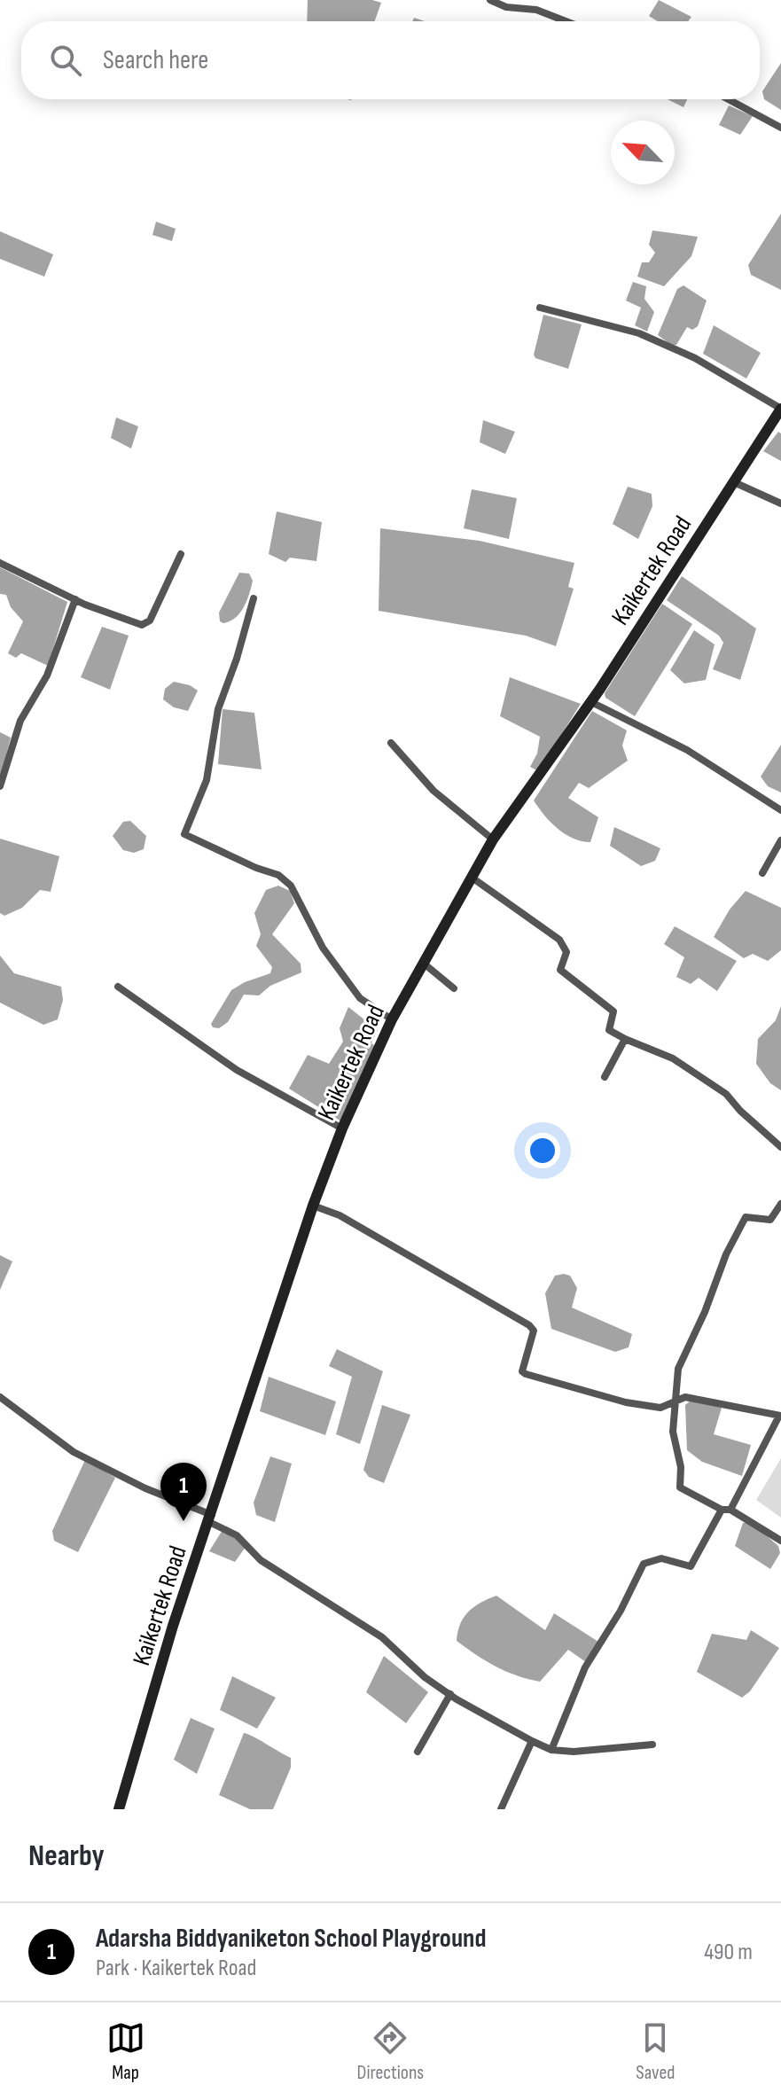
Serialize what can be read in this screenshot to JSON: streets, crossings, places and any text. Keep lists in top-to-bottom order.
{
  "streets": {
    "main road": ["Kaikertek Road"]
  },
  "north": "top left",
  "page": {
    "search": "Search here",
    "pins": "1",
    "heading": "Nearby",
    "list": [
      {
        "mark": "1",
        "name": "Adarsha Biddyaniketon School Playground",
        "note": "Park · Kaikertek Road",
        "value": "490 m"
      }
    ],
    "nav": ["Map", "Directions", "Saved"]
  }
}
